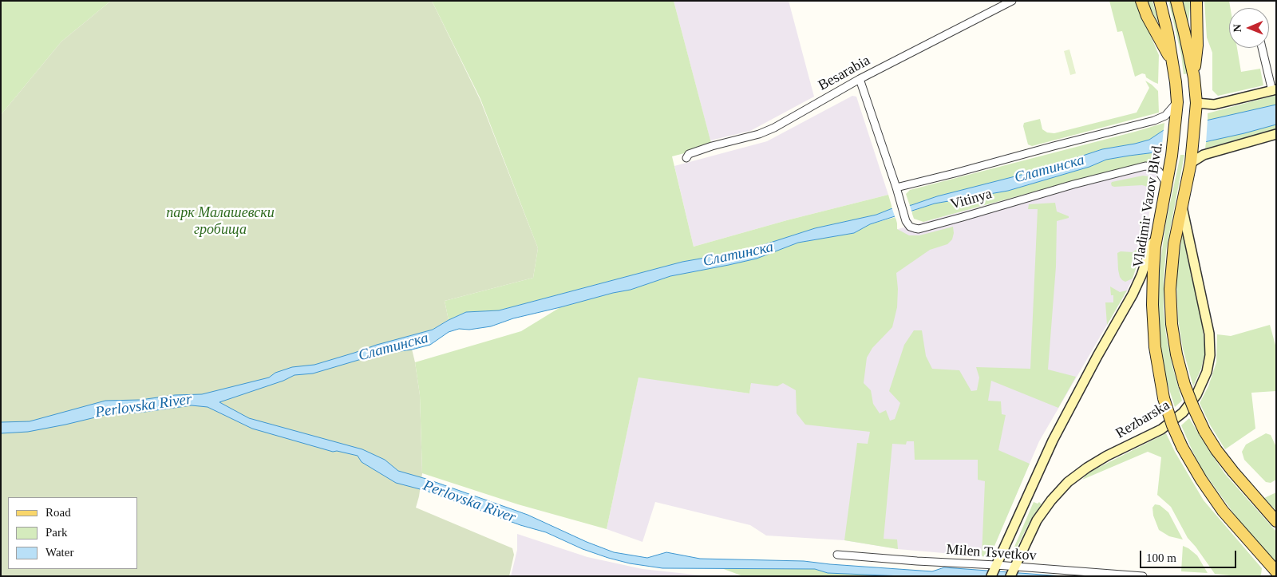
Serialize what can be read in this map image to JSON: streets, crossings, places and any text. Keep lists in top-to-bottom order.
{
  "streets": {
    "main road": ["Vladimir Vazov Blvd."],
    "street": [
      "Besarabia",
      "Vitinya",
      "Rezbarska",
      "Milen Tsvetkov"
    ]
  },
  "crossings": [
    ["Besarabia", "Vitinya"],
    ["Vitinya", "Vladimir Vazov Blvd."],
    ["Rezbarska", "Milen Tsvetkov"]
  ],
  "water": ["Слатинска", "Perlovska River"],
  "parks": ["парк Малашевски гробища"],
  "legend": ["Road", "Park", "Water"],
  "scale_bar": "100 m",
  "north": "left"
}
